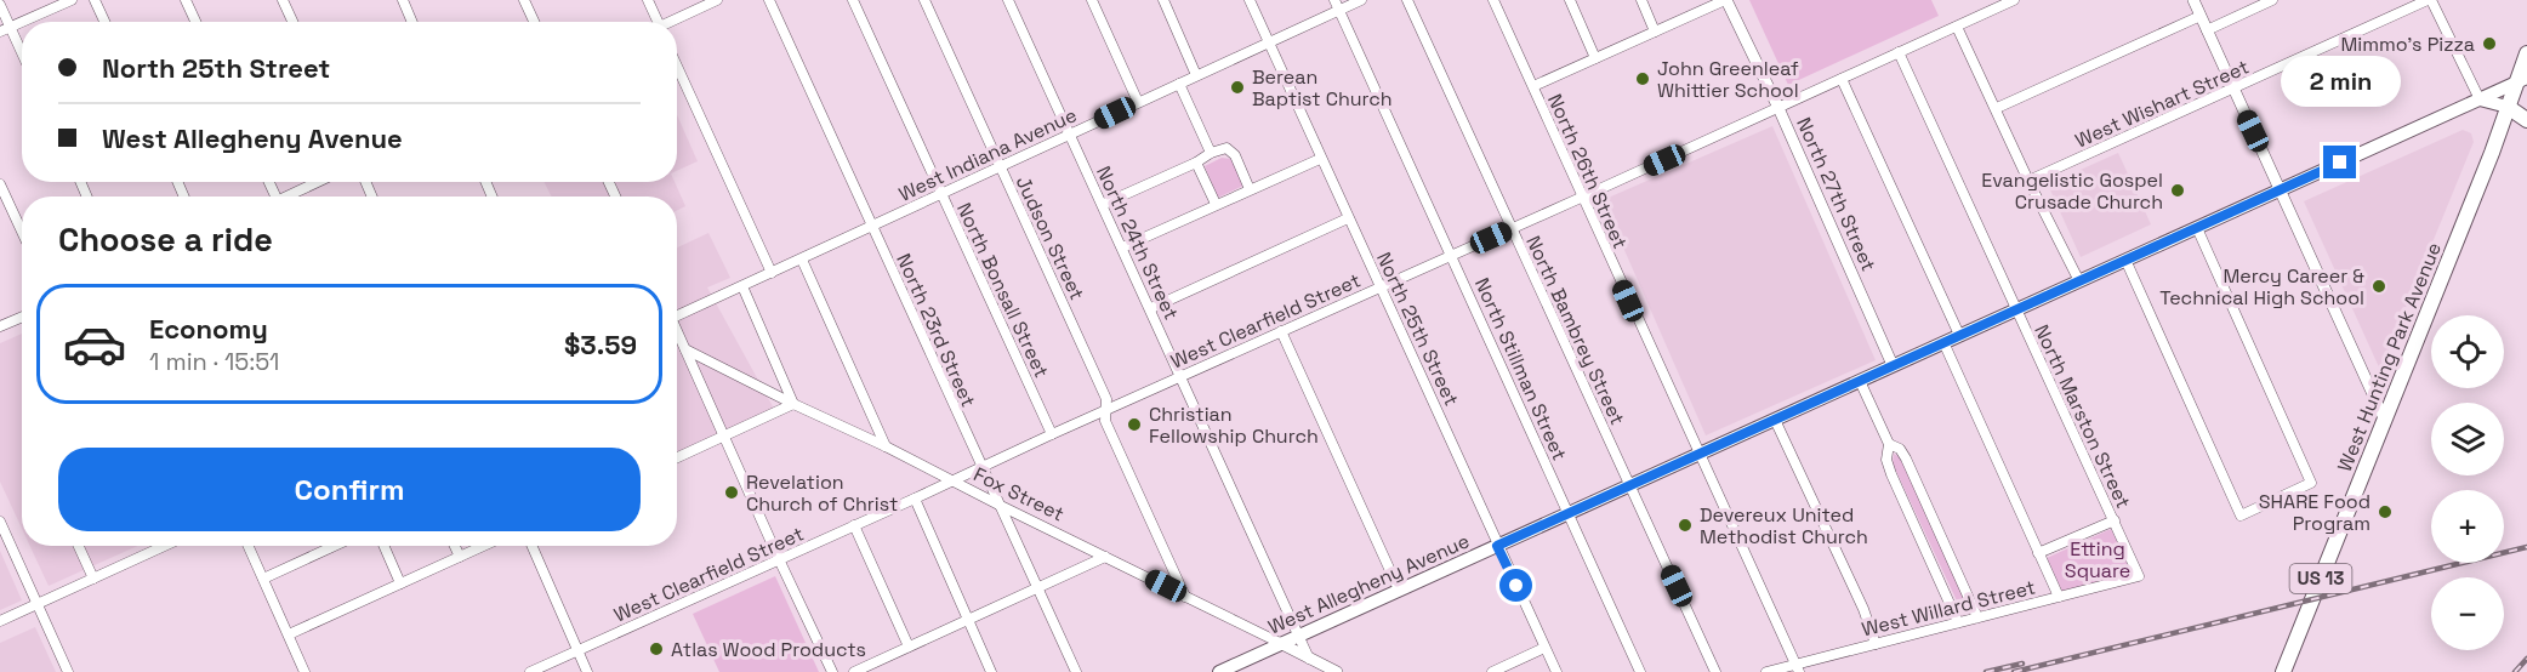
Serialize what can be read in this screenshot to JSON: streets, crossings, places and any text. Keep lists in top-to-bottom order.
{
  "streets": {
    "main road": ["West Hunting Park Avenue", "US 13", "West Allegheny Avenue"],
    "street": [
      "West Wishart Street",
      "West Indiana Avenue",
      "North 26th Street",
      "North 27th Street",
      "Judson Street",
      "North 24th Street",
      "North Bonsall Street",
      "West Clearfield Street",
      "North 25th Street",
      "North 23rd Street",
      "North Bambrey Street",
      "North Stillman Street",
      "North Marston Street",
      "Fox Street",
      "West Willard Street"
    ]
  },
  "crossings": [
    ["West Indiana Avenue", "Judson Street"],
    ["West Indiana Avenue", "North 24th Street"],
    ["West Indiana Avenue", "North Bonsall Street"],
    ["West Indiana Avenue", "North 25th Street"],
    ["West Indiana Avenue", "North 23rd Street"],
    ["West Indiana Avenue", "North Stillman Street"],
    ["North 26th Street", "West Clearfield Street"],
    ["North 26th Street", "West Allegheny Avenue"],
    ["North 26th Street", "West Willard Street"],
    ["North 27th Street", "West Clearfield Street"],
    ["North 27th Street", "West Allegheny Avenue"],
    ["Judson Street", "West Clearfield Street"],
    ["Judson Street", "Fox Street"],
    ["North 24th Street", "West Clearfield Street"],
    ["North 24th Street", "Fox Street"],
    ["North 24th Street", "West Allegheny Avenue"],
    ["North Bonsall Street", "West Clearfield Street"],
    ["West Clearfield Street", "North 25th Street"],
    ["West Clearfield Street", "North 23rd Street"],
    ["West Clearfield Street", "North Bambrey Street"],
    ["West Clearfield Street", "North Stillman Street"],
    ["West Clearfield Street", "North Marston Street"],
    ["West Clearfield Street", "Fox Street"],
    ["North 25th Street", "West Allegheny Avenue"],
    ["North 23rd Street", "Fox Street"],
    ["North Bambrey Street", "West Allegheny Avenue"],
    ["West Hunting Park Avenue", "West Allegheny Avenue"],
    ["North Stillman Street", "West Allegheny Avenue"],
    ["North Marston Street", "West Allegheny Avenue"],
    ["North Marston Street", "West Willard Street"],
    ["Fox Street", "West Allegheny Avenue"]
  ],
  "parks": ["Etting Square"],
  "places": [
    "Mimmo's Pizza",
    "John Greenleaf Whittier School",
    "Berean Baptist Church",
    "Evangelistic Gospel Crusade Church",
    "Mercy Career & Technical High School",
    "Christian Fellowship Church",
    "Revelation Church of Christ",
    "SHARE Food Program",
    "Devereux United Methodist Church",
    "Atlas Wood Products"
  ],
  "page": {
    "banner": ["North 25th Street", "West Allegheny Avenue"],
    "bubble": "2 min",
    "heading": "Choose a ride",
    "list": [
      {
        "name": "Economy",
        "note": "1 min · 15:51",
        "value": "$3.59"
      }
    ],
    "map_buttons": ["+", "−"],
    "buttons": "Confirm"
  }
}
